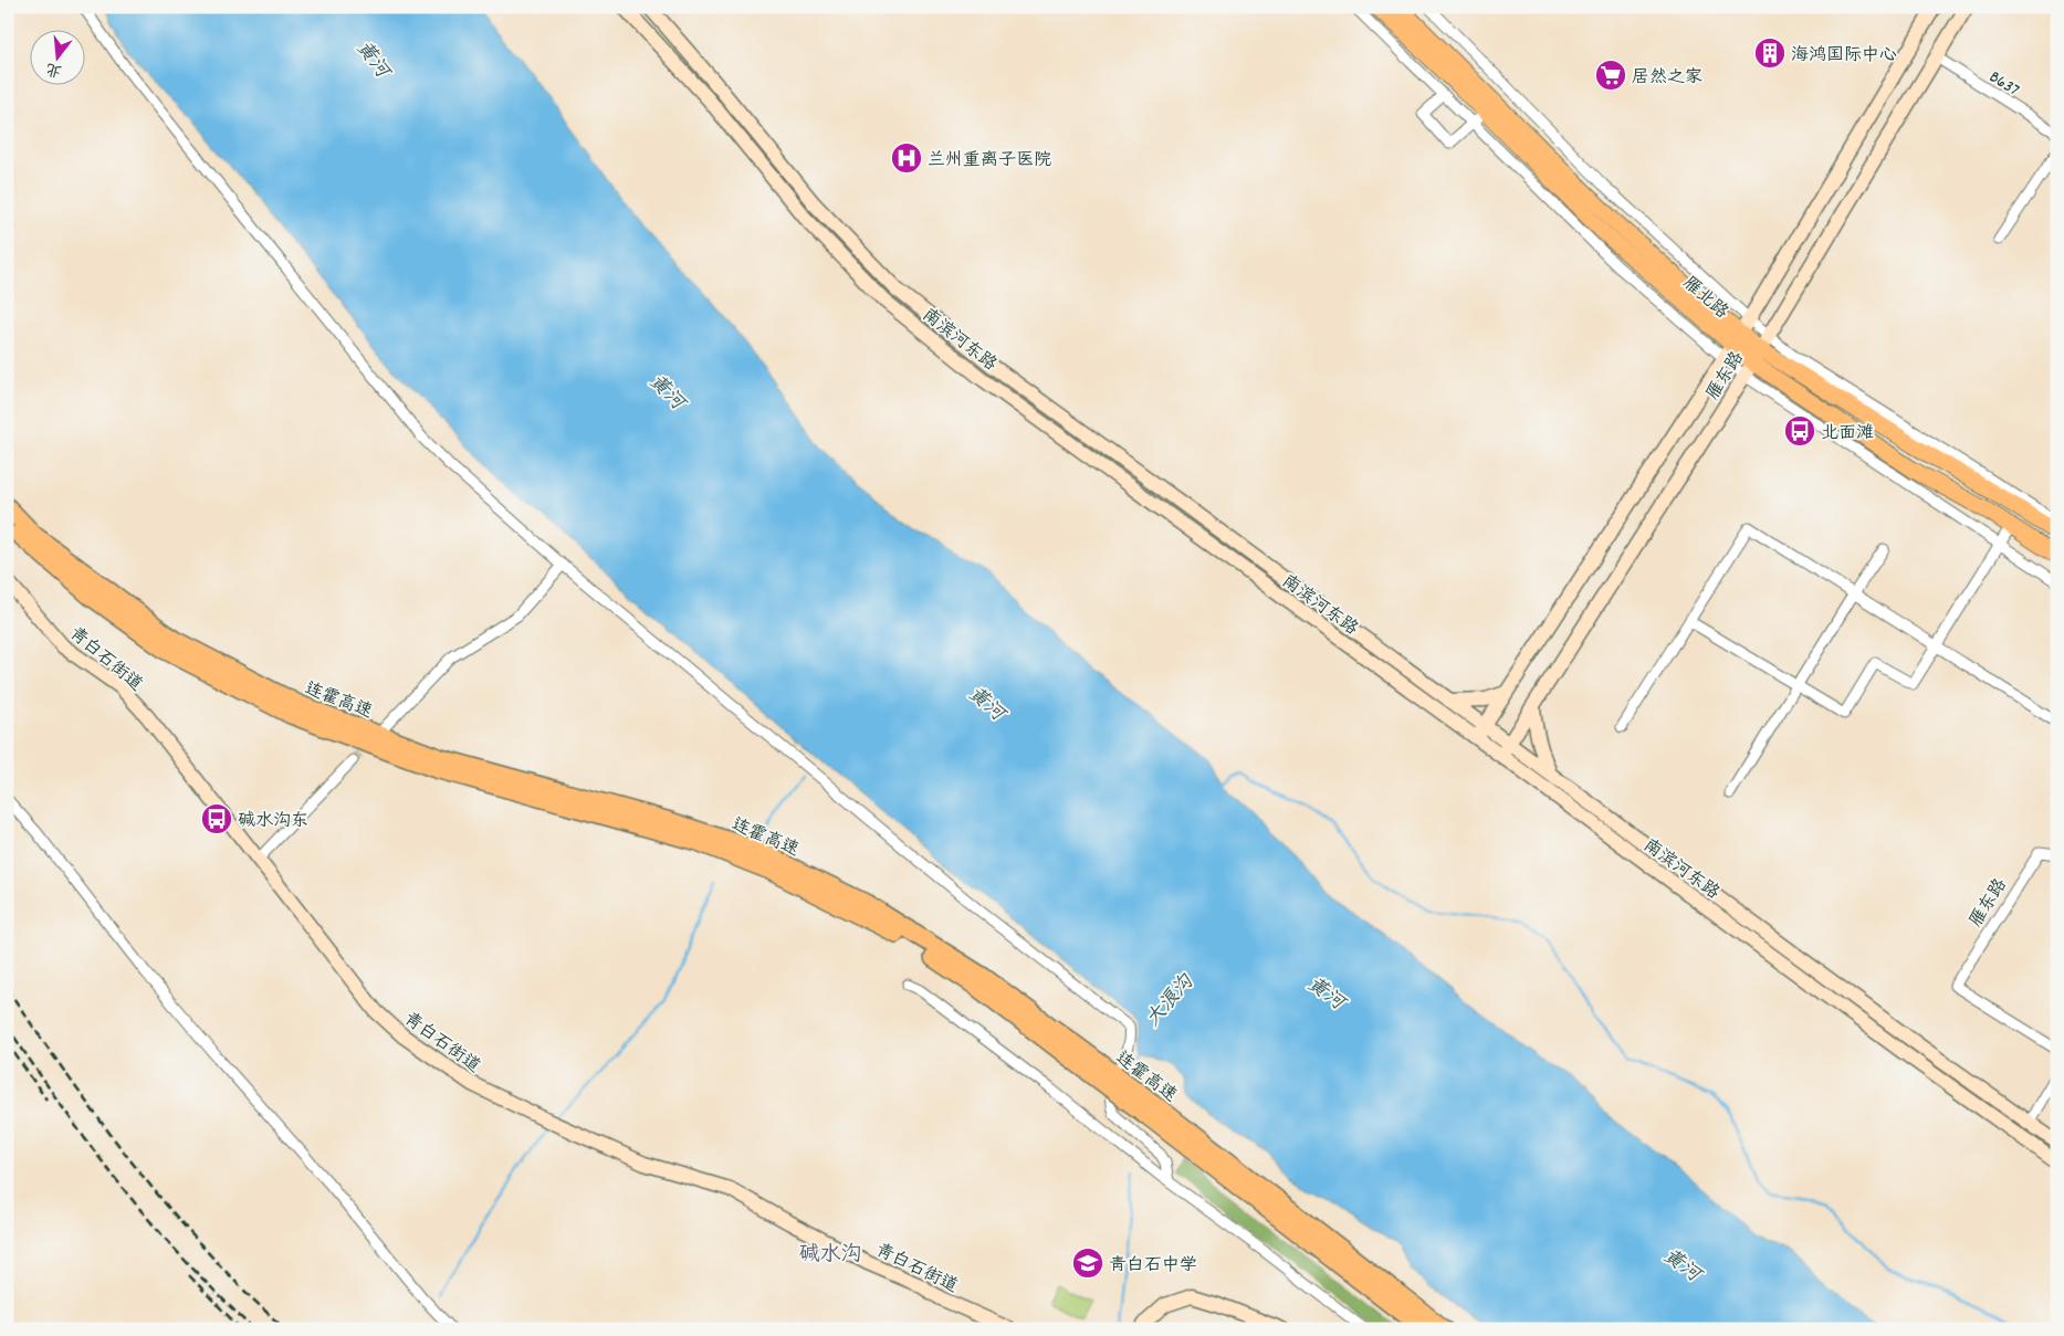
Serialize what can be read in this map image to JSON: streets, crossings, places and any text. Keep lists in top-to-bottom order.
{
  "streets": {
    "highway": ["连霍高速"],
    "main road": [
      "雁北路",
      "南滨河东路",
      "雁东路",
      "青白石街道"
    ],
    "street": ["B637"]
  },
  "crossings": [
    ["B637", "雁东路"],
    ["雁北路", "雁东路"],
    ["南滨河东路", "雁东路"]
  ],
  "districts": ["碱水沟"],
  "water": ["黄河", "大浪沟"],
  "places": {
    "building": ["海鸿国际中心"],
    "supermarket": ["居然之家"],
    "hospital": ["兰州重离子医院"],
    "bus stop": ["北面滩", "碱水沟东"],
    "school or university": ["青白石中学"]
  },
  "north": "bottom"
}
